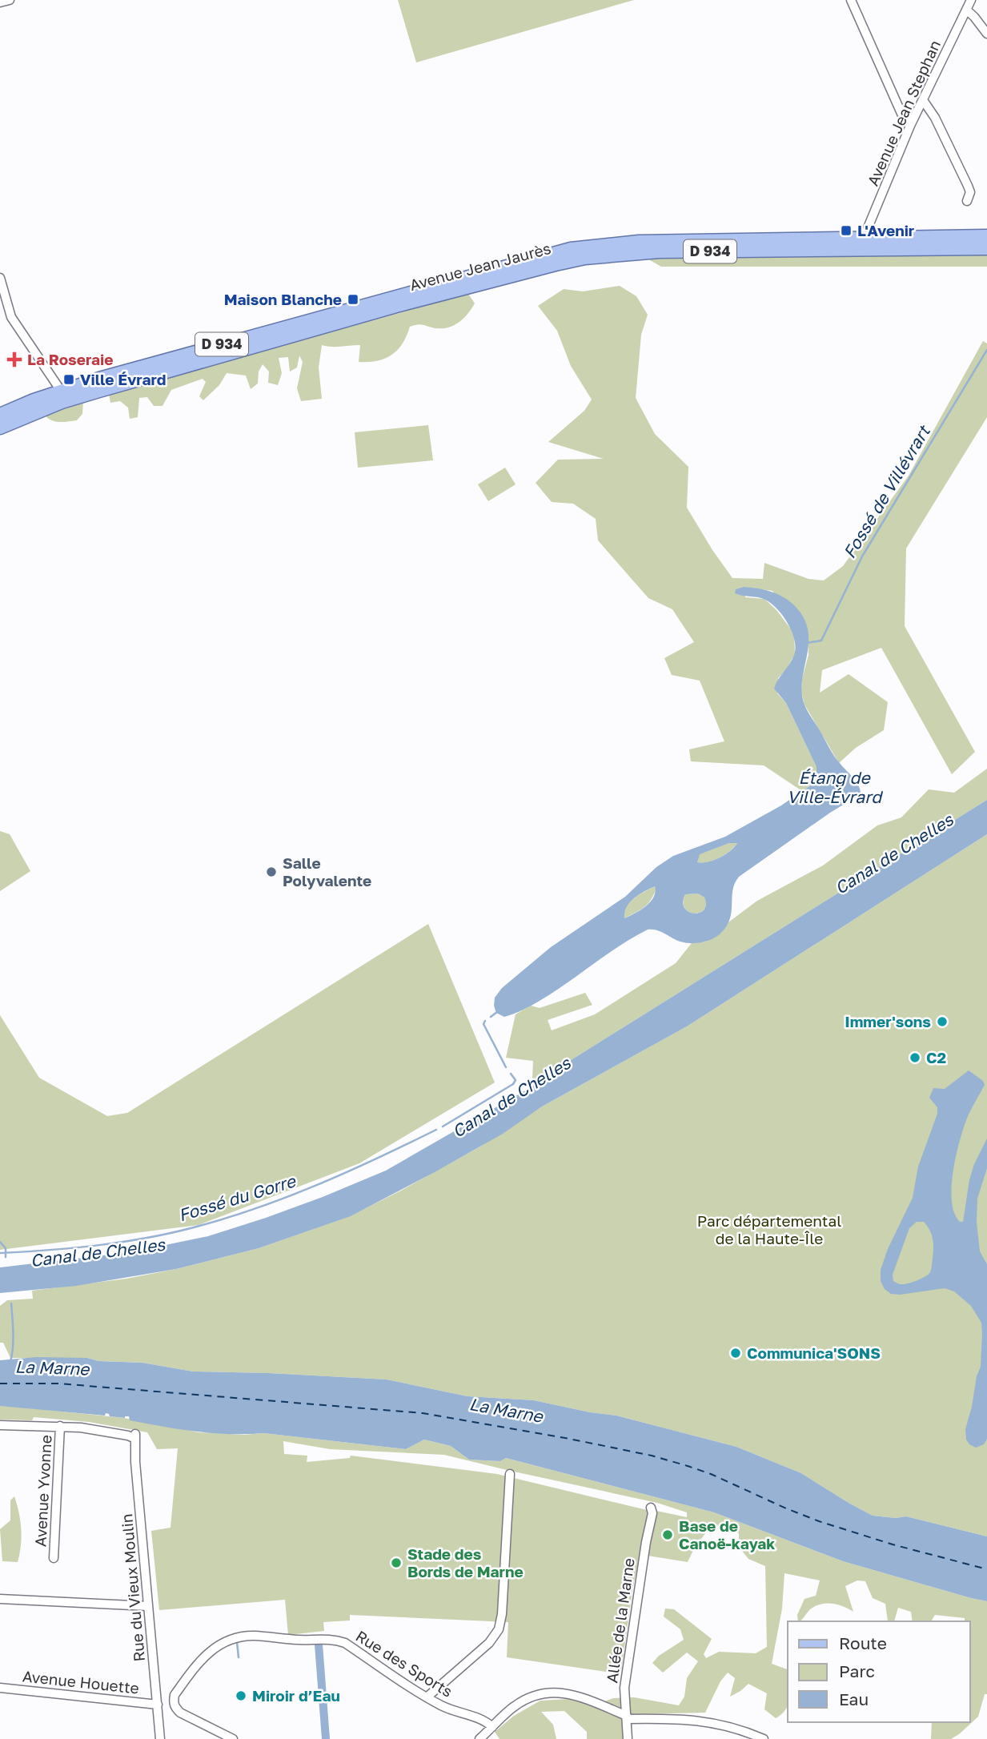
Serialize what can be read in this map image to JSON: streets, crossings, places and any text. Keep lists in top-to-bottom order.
{
  "streets": {
    "main road": ["D 934", "Avenue Jean Jaurès"],
    "street": [
      "Avenue Jean Stephan",
      "Avenue Yvonne",
      "Rue du Vieux Moulin",
      "Allée de la Marne",
      "Rue des Sports",
      "Avenue Houette"
    ]
  },
  "crossings": [
    ["Avenue Jean Stephan", "Avenue Jean Jaurès"],
    ["Avenue Yvonne", "Rue du Vieux Moulin"],
    ["Rue du Vieux Moulin", "Avenue Houette"]
  ],
  "water": [
    "Fossé de Villévrart",
    "Étang de Ville-Évrard",
    "Canal de Chelles",
    "Fossé du Gorre",
    "La Marne"
  ],
  "parks": ["Parc départemental de la Haute-Île"],
  "places": {
    "transit": ["L'Avenir", "Maison Blanche", "Ville Évrard"],
    "health": ["La Roseraie"],
    "other": [
      "Salle Polyvalente",
      "Immer'sons",
      "C2",
      "Communica'SONS",
      "Base de Canoë-kayak",
      "Stade des Bords de Marne",
      "Miroir d’Eau"
    ]
  },
  "legend": ["Route", "Parc", "Eau"]
}
